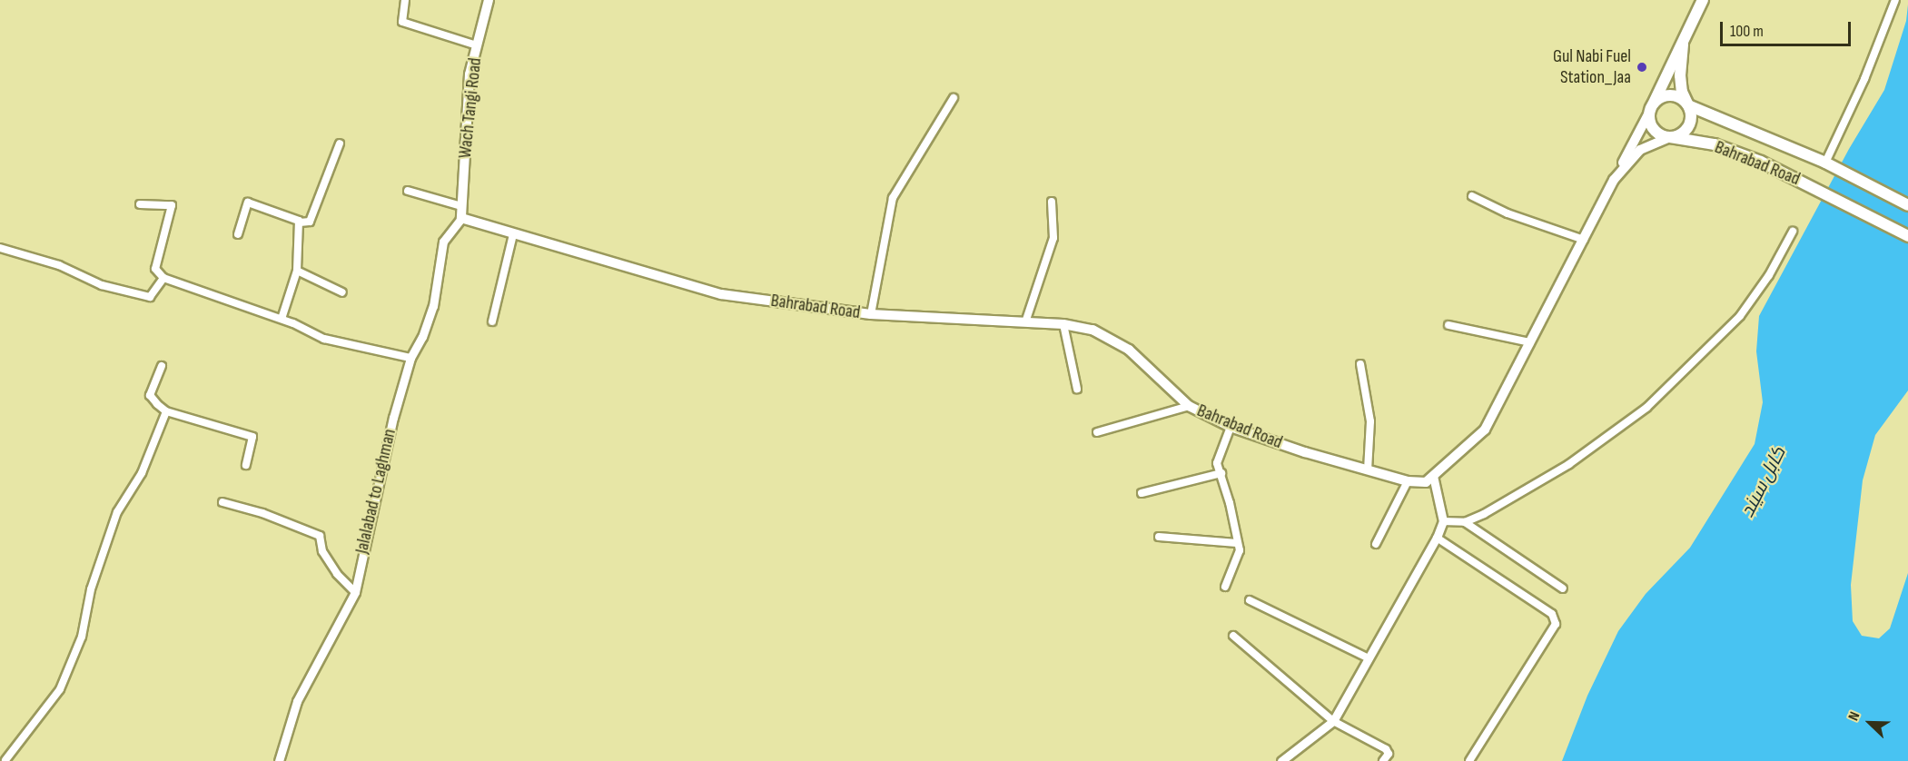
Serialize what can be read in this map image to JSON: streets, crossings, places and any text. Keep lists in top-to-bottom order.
{
  "streets": {
    "main road": ["Wach Tangi Road", "Bahrabad Road"],
    "street": ["Jalalabad to Laghman"]
  },
  "crossings": [
    ["Wach Tangi Road", "Bahrabad Road"],
    ["Wach Tangi Road", "Jalalabad to Laghman"],
    ["Bahrabad Road", "Jalalabad to Laghman"]
  ],
  "water": ["کابل سيند"],
  "places": ["Gul Nabi Fuel Station_Jaa"],
  "scale_bar": "100 m",
  "north": "top left"
}
